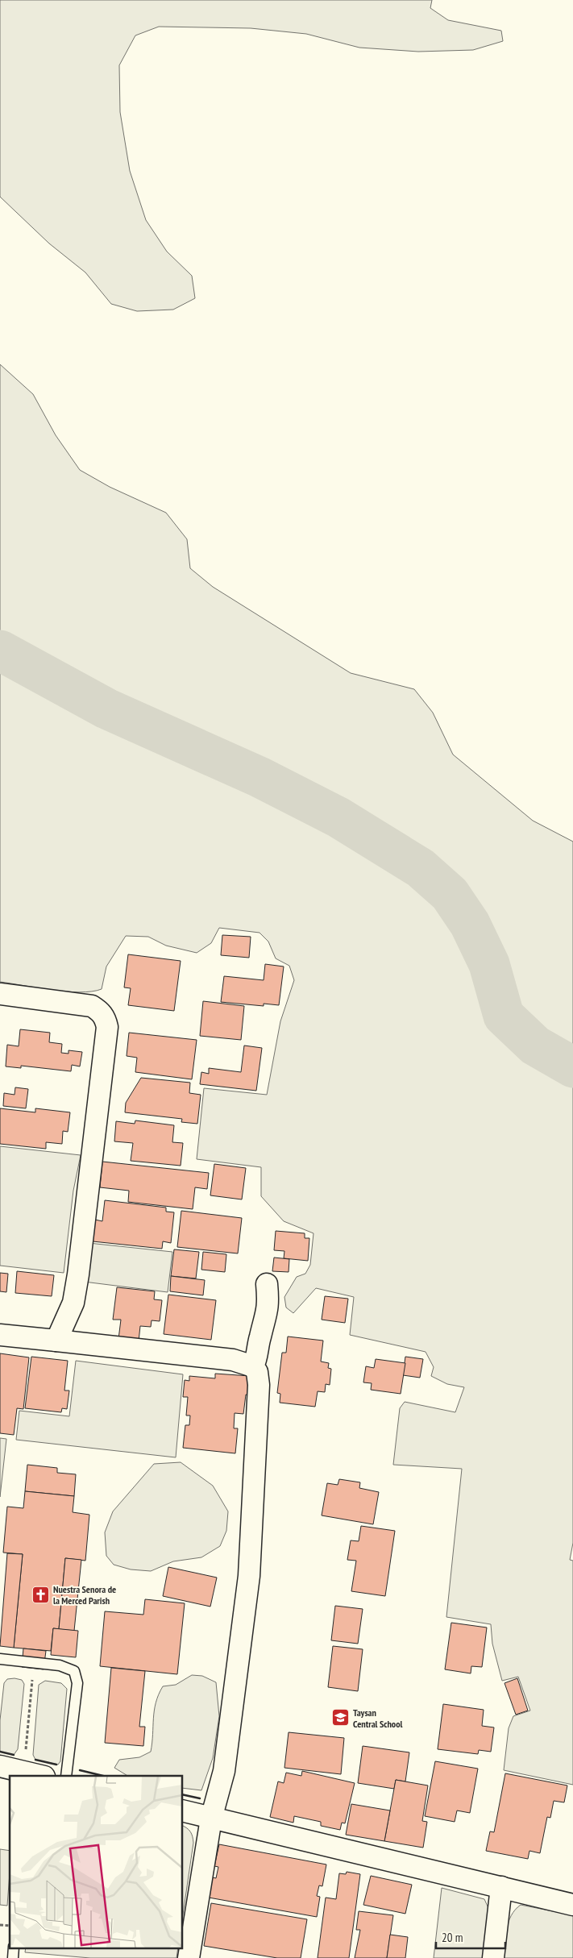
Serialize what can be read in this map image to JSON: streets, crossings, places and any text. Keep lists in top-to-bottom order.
{
  "places": {
    "church": ["Nuestra Senora de la Merced Parish"],
    "school or university": ["Taysan Central School"]
  },
  "scale_bar": "20 m"
}
